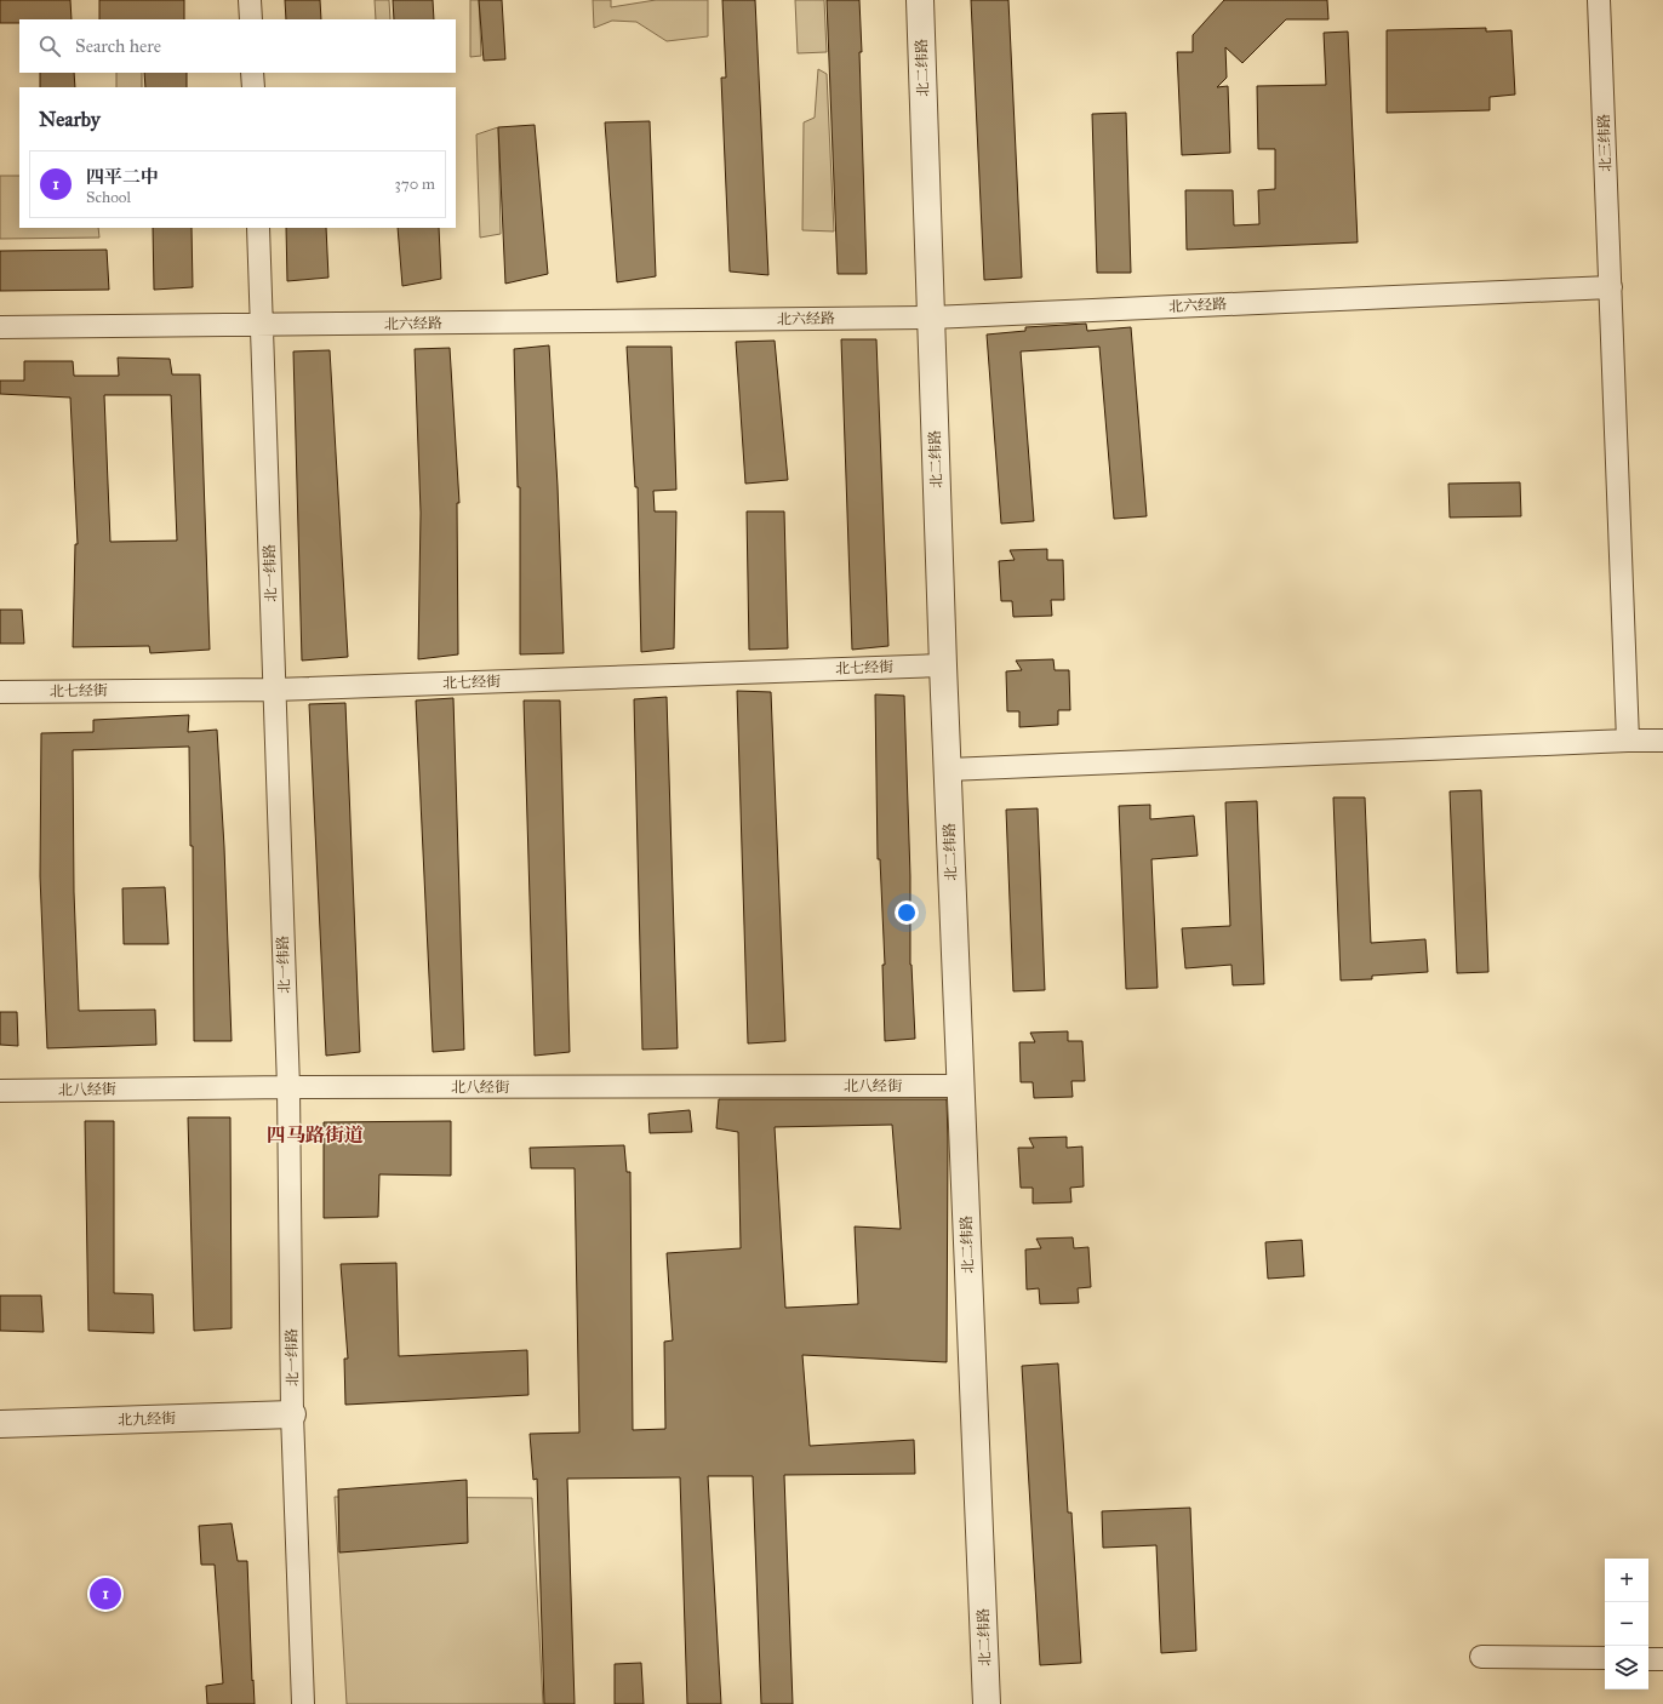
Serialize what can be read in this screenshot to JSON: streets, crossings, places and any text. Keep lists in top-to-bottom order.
{
  "streets": {
    "street": [
      "北二纬路",
      "北三纬路",
      "北六经路",
      "北一纬路",
      "北七经街",
      "北八经街",
      "北九经街"
    ]
  },
  "crossings": [
    ["北二纬路", "北六经路"],
    ["北二纬路", "北七经街"],
    ["北二纬路", "北八经街"],
    ["北三纬路", "北六经路"],
    ["北六经路", "北一纬路"],
    ["北一纬路", "北七经街"],
    ["北一纬路", "北八经街"],
    ["北一纬路", "北九经街"]
  ],
  "districts": ["四马路街道"],
  "page": {
    "search": "Search here",
    "heading": "Nearby",
    "list": [
      {
        "mark": "1",
        "name": "四平二中",
        "note": "School",
        "value": "370 m"
      }
    ],
    "map_buttons": ["+", "−"],
    "pins": "1"
  }
}
